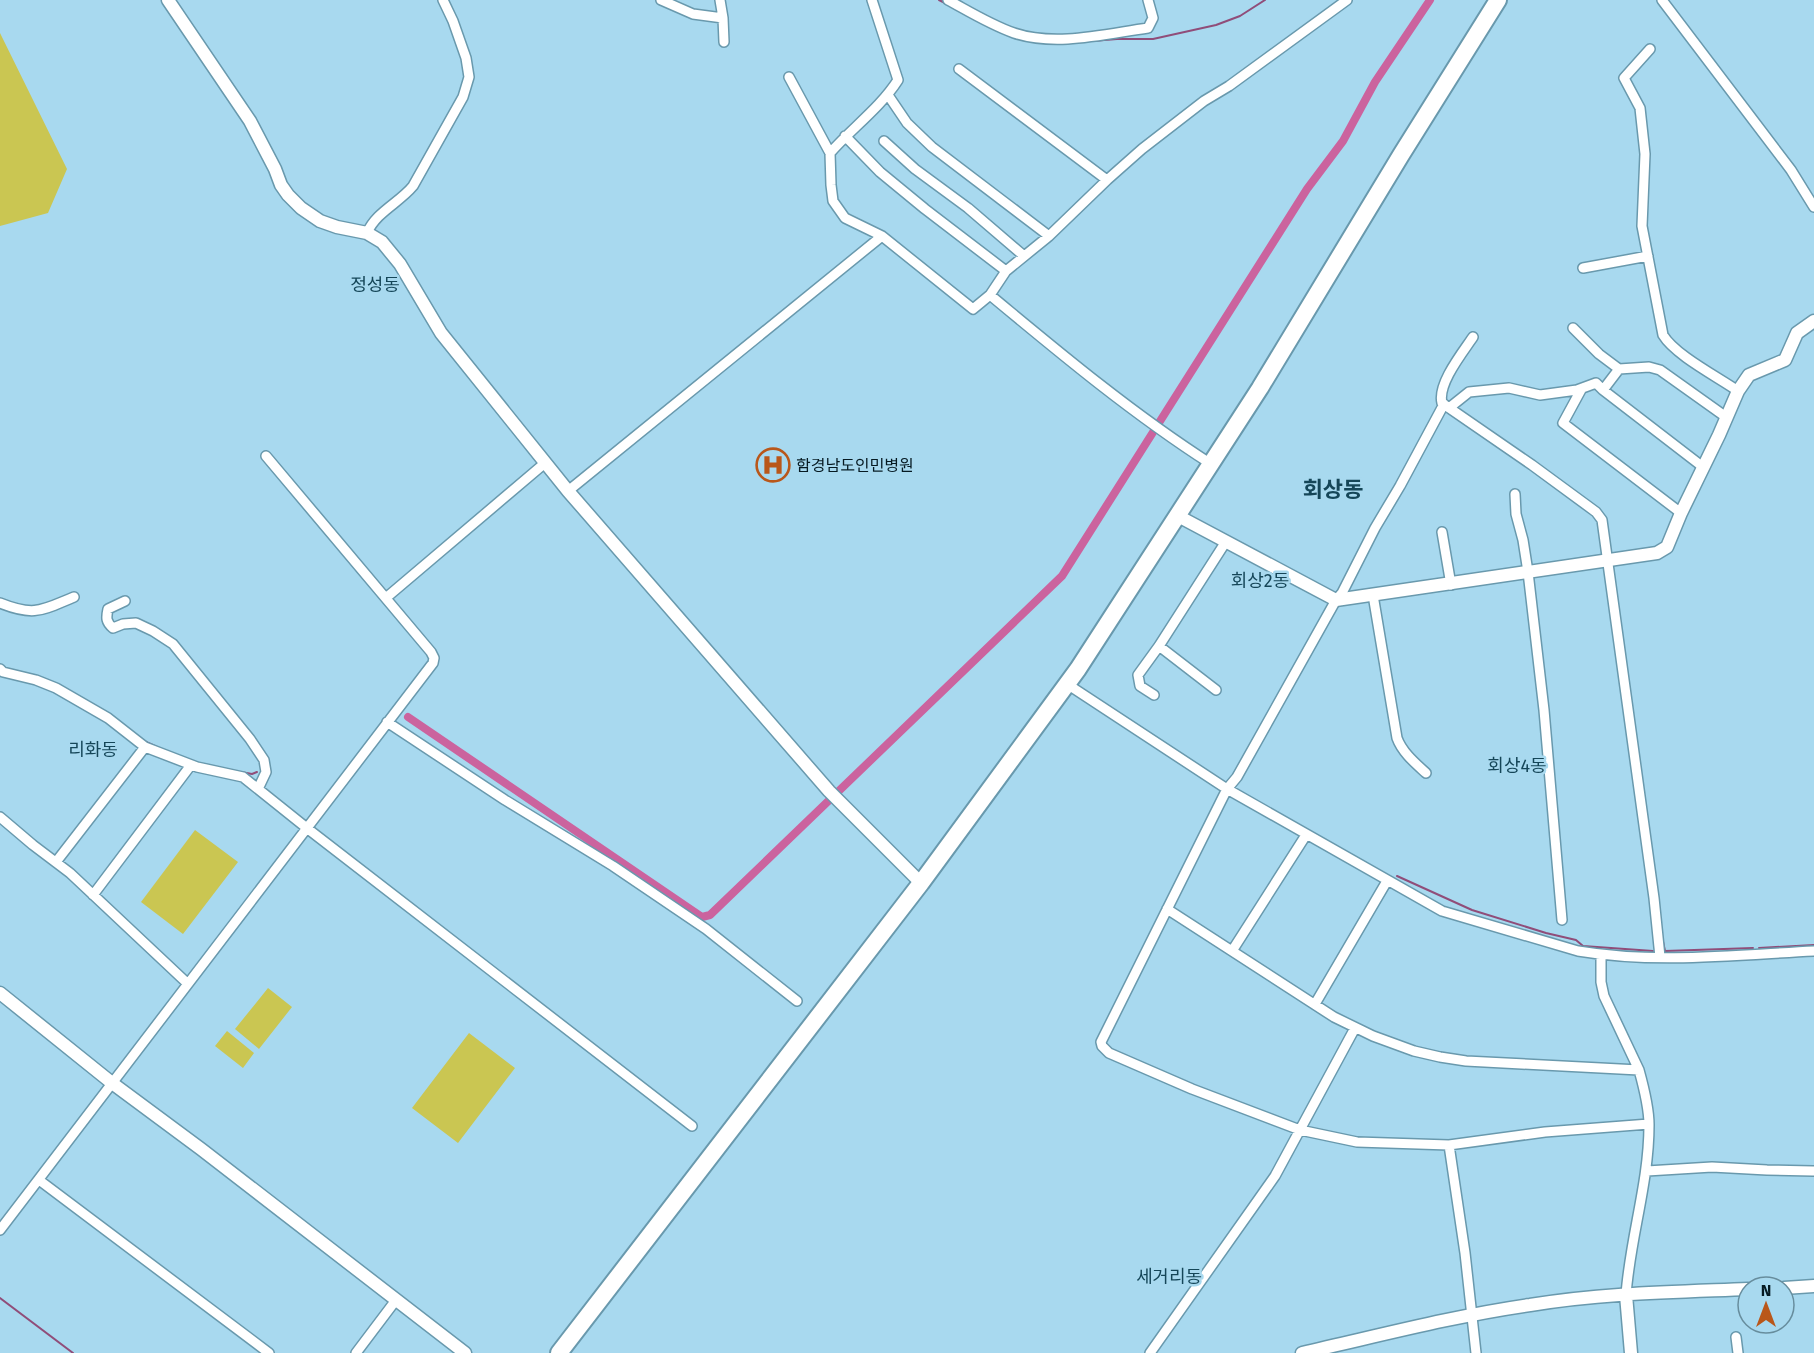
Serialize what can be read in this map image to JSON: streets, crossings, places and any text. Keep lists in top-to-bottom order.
{
  "districts": [
    "정성동",
    "회상동",
    "회상2동",
    "리화동",
    "회상4동",
    "세거리동"
  ],
  "places": {
    "hospital": ["함경남도인민병원"]
  },
  "north": "top"
}
